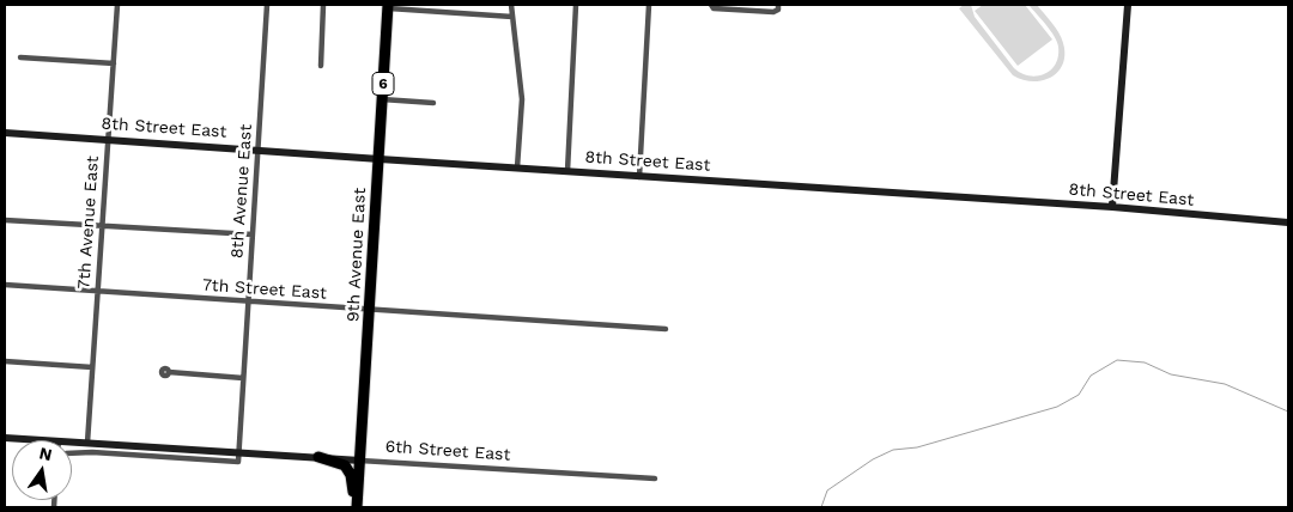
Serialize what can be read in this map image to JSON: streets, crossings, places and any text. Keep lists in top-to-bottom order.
{
  "streets": {
    "highway": ["6", "9th Avenue East"],
    "main road": ["8th Street East", "6th Street East"],
    "street": ["8th Avenue East", "7th Avenue East", "7th Street East"]
  },
  "crossings": [
    ["8th Street East", "8th Avenue East"],
    ["8th Street East", "7th Avenue East"],
    ["8th Street East", "9th Avenue East"],
    ["8th Avenue East", "7th Street East"],
    ["8th Avenue East", "6th Street East"],
    ["7th Avenue East", "7th Street East"],
    ["7th Avenue East", "6th Street East"],
    ["9th Avenue East", "7th Street East"],
    ["9th Avenue East", "6th Street East"]
  ],
  "north": "top"
}
